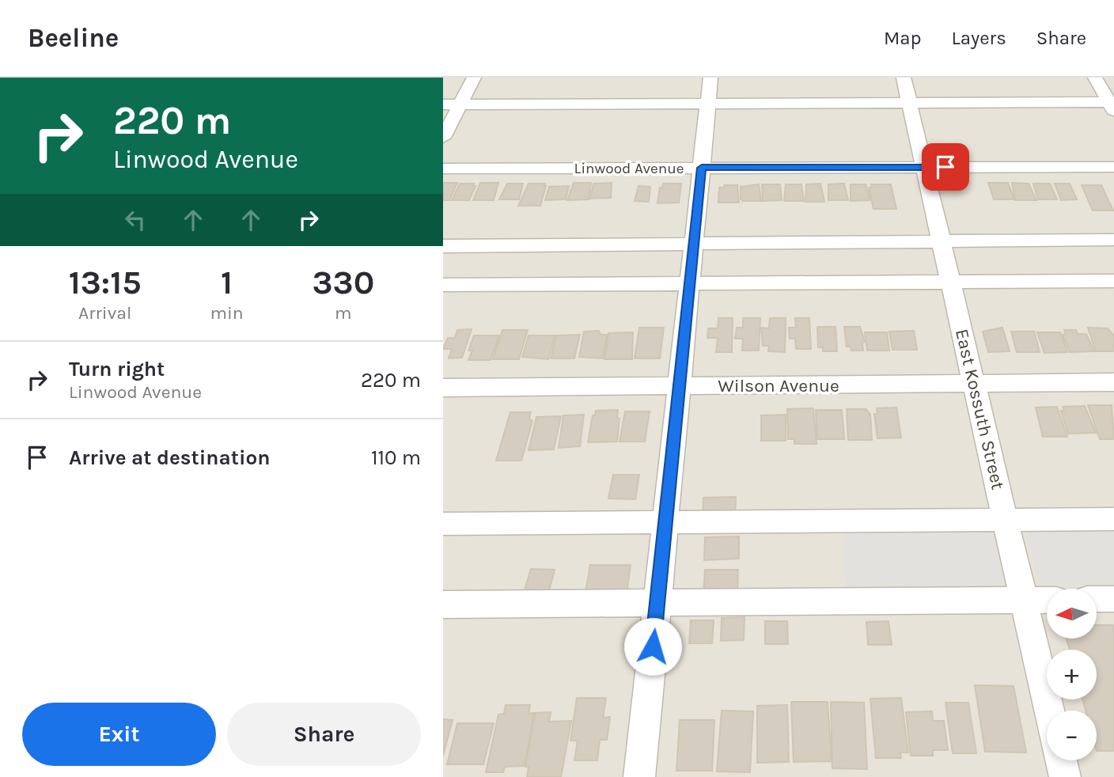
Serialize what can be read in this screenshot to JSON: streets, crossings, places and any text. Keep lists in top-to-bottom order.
{
  "streets": {
    "street": ["Linwood Avenue", "Wilson Avenue", "East Kossuth Street"]
  },
  "crossings": [
    ["Linwood Avenue", "East Kossuth Street"],
    ["Wilson Avenue", "East Kossuth Street"]
  ],
  "north": "left",
  "page": {
    "header": "Beeline",
    "nav": ["Map", "Layers", "Share"],
    "turn": ["220 m", "Linwood Avenue"],
    "eta": [
      "13:15",
      "Arrival",
      "1",
      "min",
      "330",
      "m"
    ],
    "list": [
      {
        "name": "Turn right",
        "note": "Linwood Avenue",
        "value": "220 m"
      },
      {
        "name": "Arrive at destination",
        "value": "110 m"
      }
    ],
    "map_buttons": ["+", "−"],
    "buttons": ["Exit", "Share"]
  }
}
